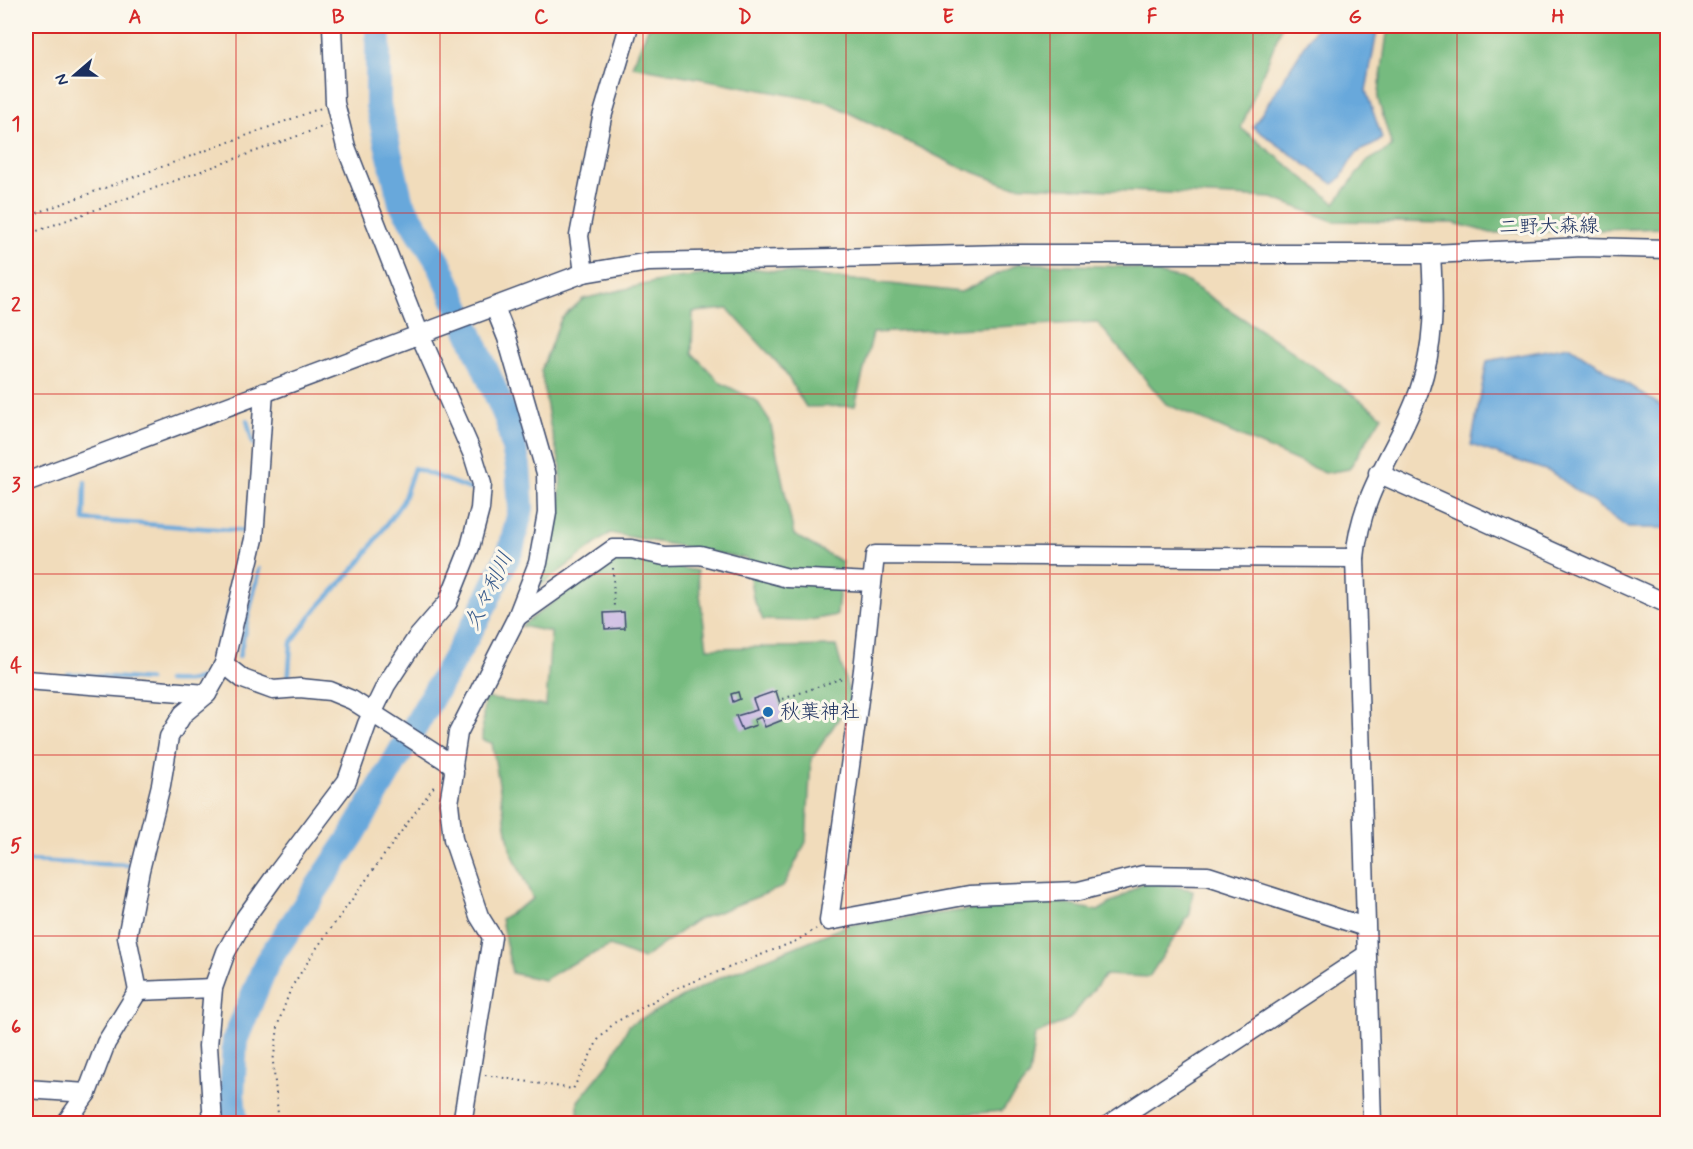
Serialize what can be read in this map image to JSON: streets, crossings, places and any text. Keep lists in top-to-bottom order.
{
  "streets": {
    "street": ["二野大森線"]
  },
  "water": ["久々利川"],
  "places": ["秋葉神社"],
  "north": "left",
  "grid": {
    "columns": [
      "A",
      "B",
      "C",
      "D",
      "E",
      "F",
      "G",
      "H"
    ],
    "rows": [
      "1",
      "2",
      "3",
      "4",
      "5",
      "6"
    ]
  }
}
